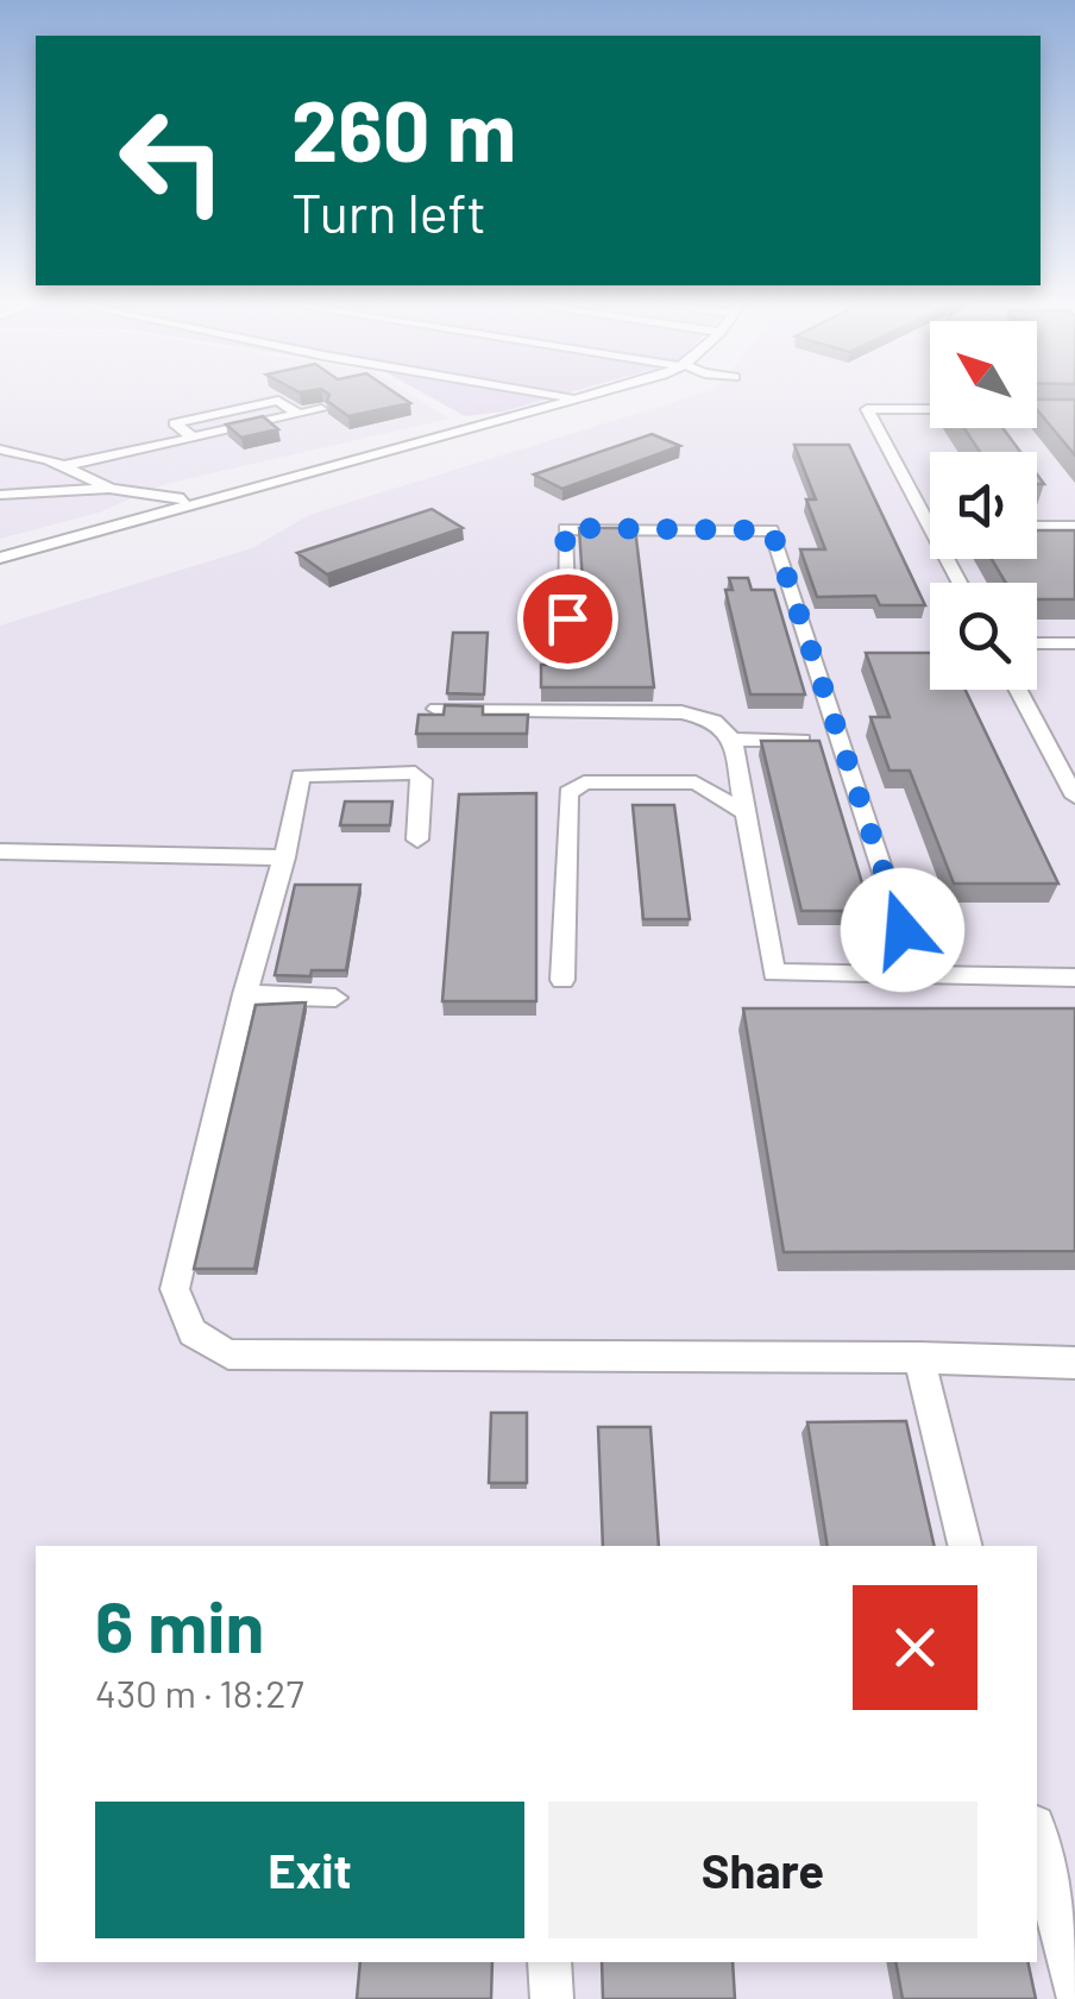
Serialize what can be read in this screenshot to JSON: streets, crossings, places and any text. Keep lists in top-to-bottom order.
{
  "north": "top left",
  "page": {
    "turn": ["260 m", "Turn left"],
    "heading": ["6 min", "430 m · 18:27"],
    "buttons": ["Exit", "Share"]
  }
}
